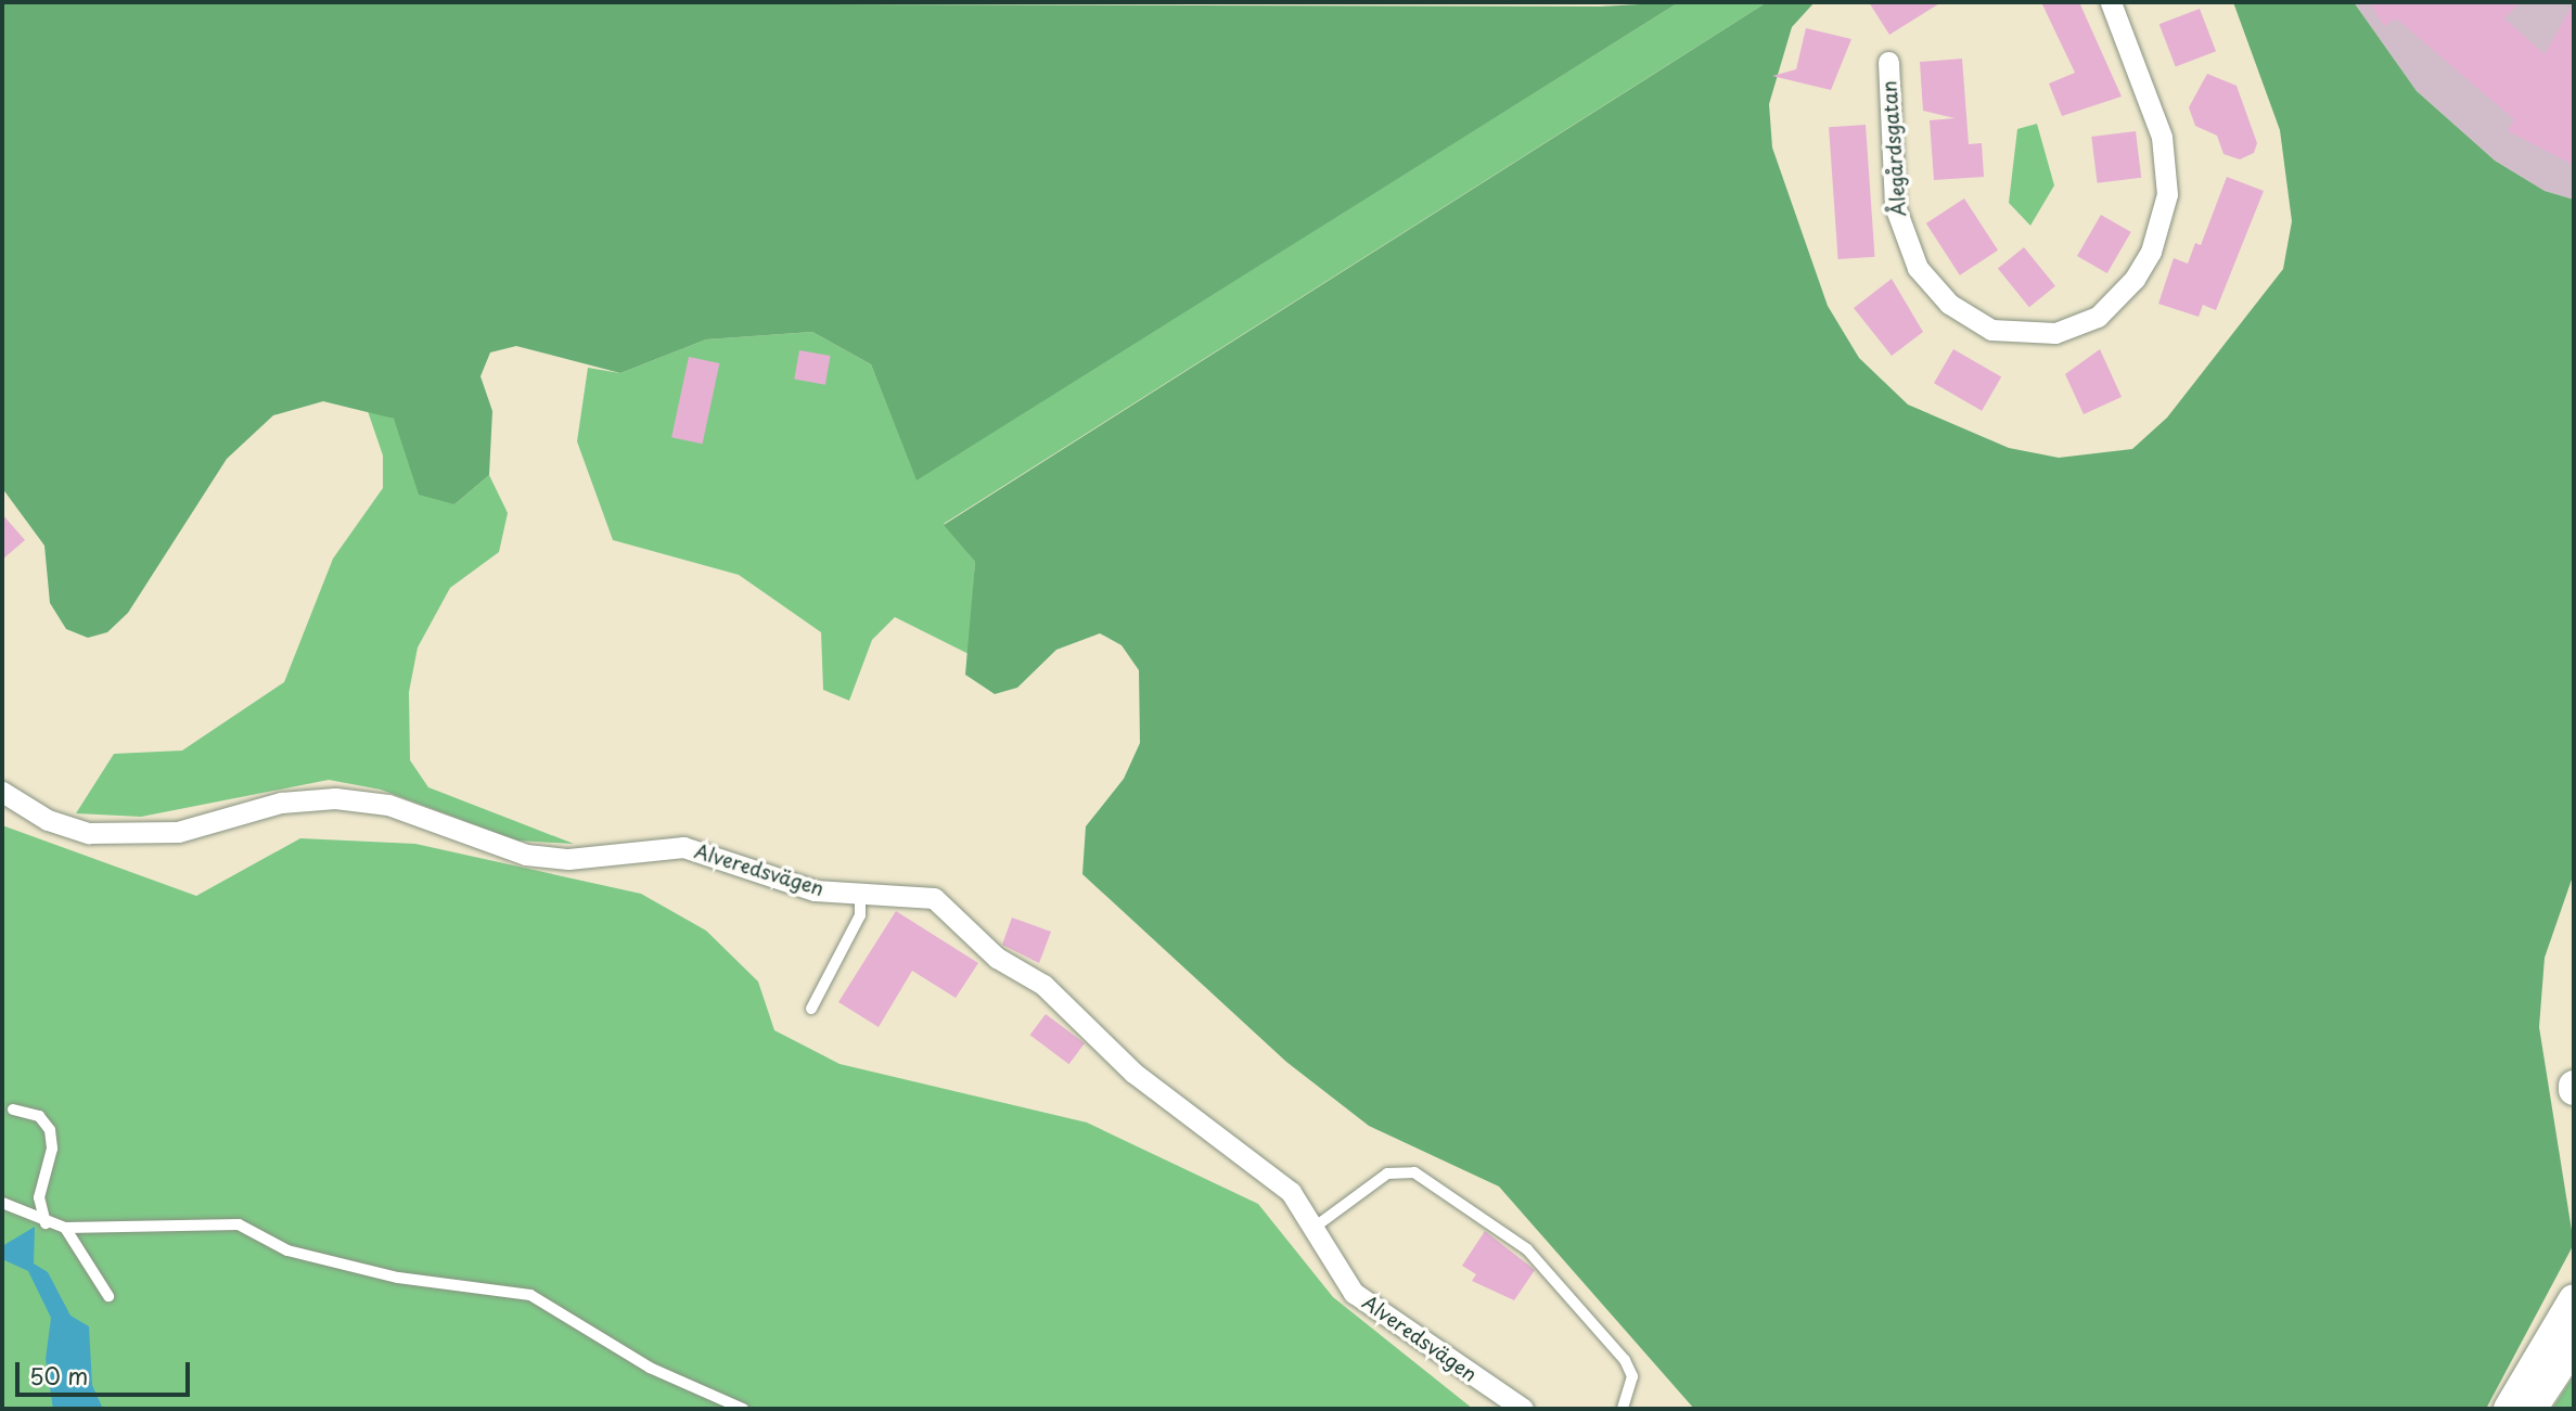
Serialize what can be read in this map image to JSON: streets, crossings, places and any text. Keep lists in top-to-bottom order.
{
  "streets": {
    "street": ["Ålegårdsgatan", "Alveredsvägen"]
  },
  "scale_bar": "50 m"
}
